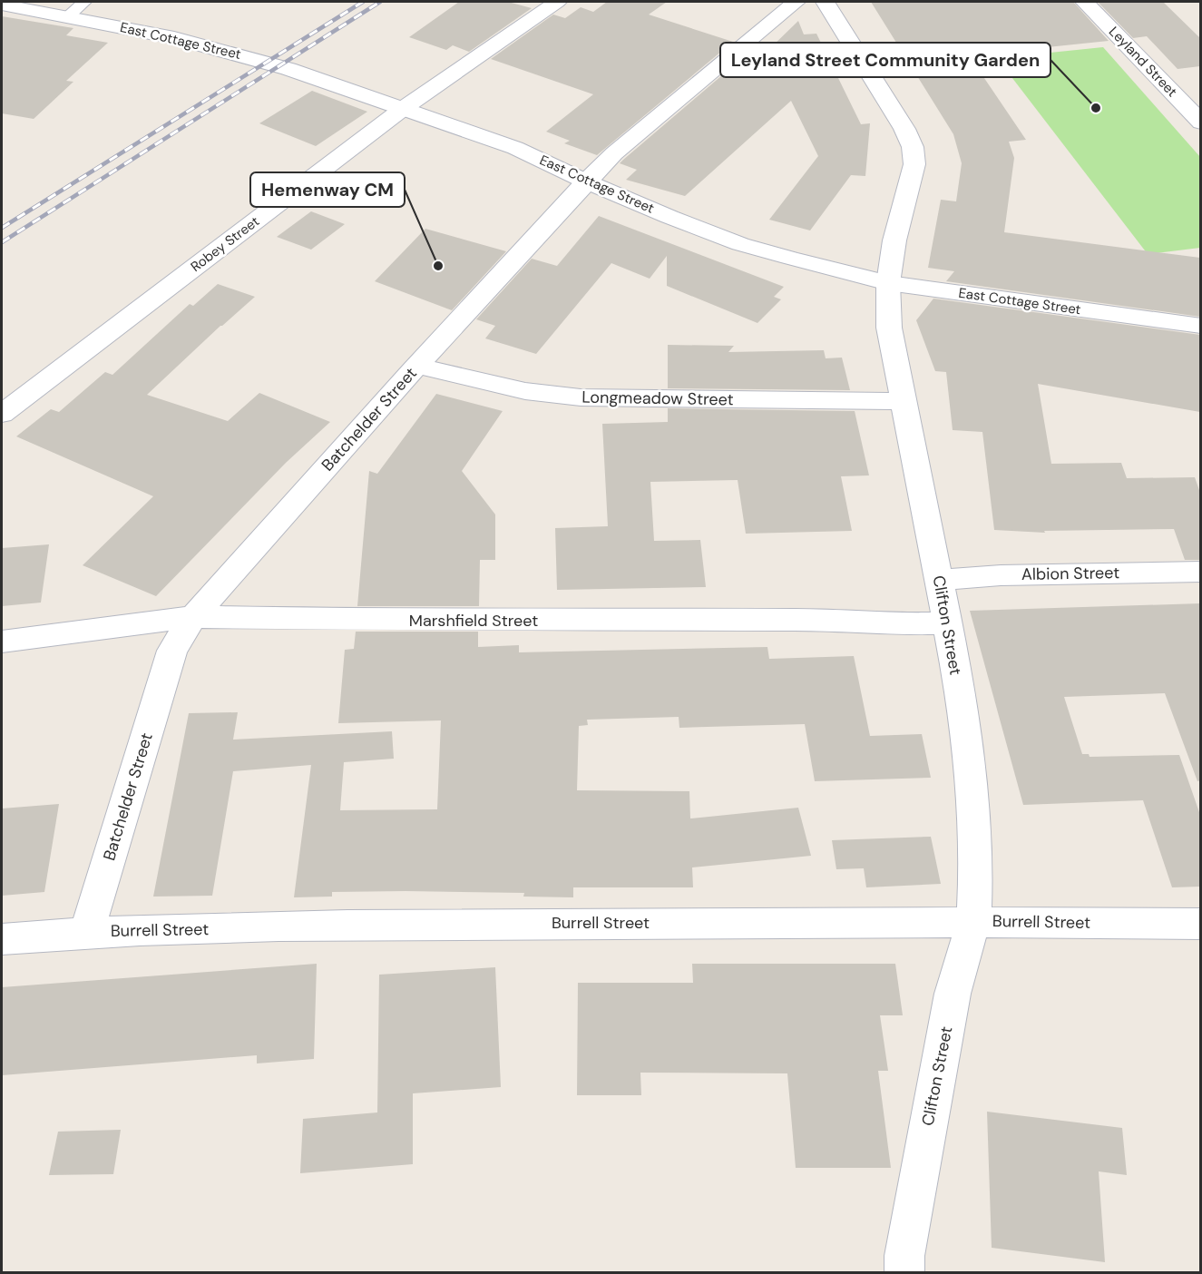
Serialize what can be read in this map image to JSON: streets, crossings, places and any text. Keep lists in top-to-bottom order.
{
  "streets": {
    "street": [
      "East Cottage Street",
      "Leyland Street",
      "Robey Street",
      "Longmeadow Street",
      "Batchelder Street",
      "Albion Street",
      "Marshfield Street",
      "Clifton Street",
      "Burrell Street"
    ]
  },
  "crossings": [
    ["East Cottage Street", "Robey Street"],
    ["East Cottage Street", "Batchelder Street"],
    ["East Cottage Street", "Clifton Street"],
    ["Longmeadow Street", "Batchelder Street"],
    ["Longmeadow Street", "Clifton Street"],
    ["Batchelder Street", "Marshfield Street"],
    ["Batchelder Street", "Burrell Street"],
    ["Albion Street", "Clifton Street"],
    ["Marshfield Street", "Clifton Street"],
    ["Clifton Street", "Burrell Street"]
  ],
  "places": ["Leyland Street Community Garden", "Hemenway CM"]
}
